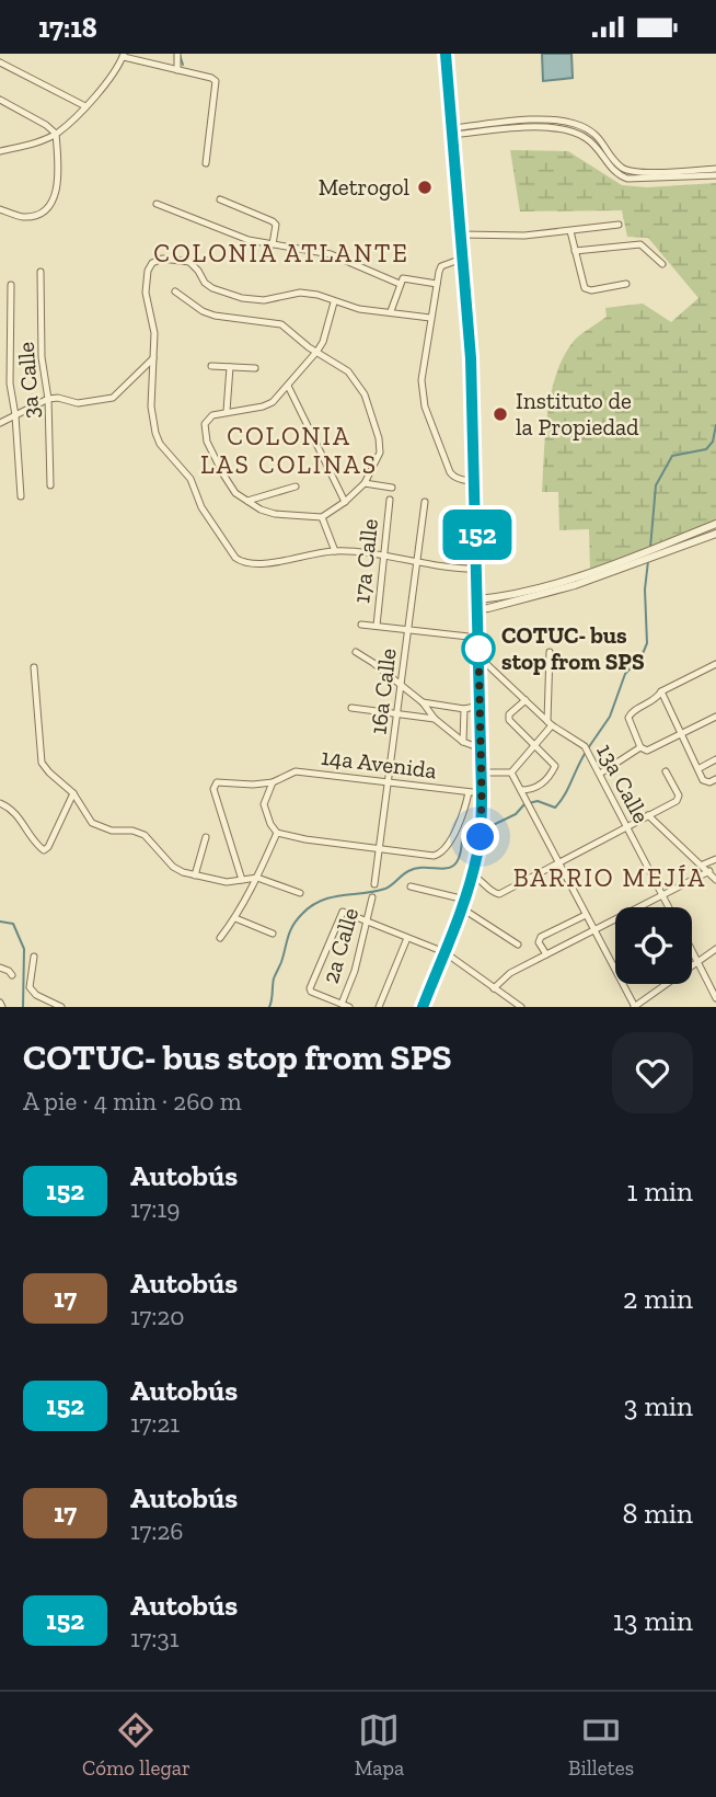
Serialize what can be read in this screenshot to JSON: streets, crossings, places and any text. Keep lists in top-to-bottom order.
{
  "streets": {
    "street": [
      "3a Calle",
      "17a Calle",
      "16a Calle",
      "14a Avenida",
      "13a Calle",
      "2a Calle"
    ]
  },
  "crossings": [
    ["16a Calle", "14a Avenida"]
  ],
  "districts": ["COLONIA ATLANTE", "COLONIA LAS COLINAS", "BARRIO MEJÍA"],
  "places": ["Metrogol", "Instituto de la Propiedad", "COTUC- bus stop from SPS"],
  "lines": ["bus line 152"],
  "page": {
    "status": "17:18",
    "on_map": "152",
    "heading": ["COTUC- bus stop from SPS", "A pie · 4 min · 260 m"],
    "list": [
      {
        "mark": "152",
        "name": "Autobús",
        "note": "17:19",
        "value": "1 min"
      },
      {
        "mark": "17",
        "name": "Autobús",
        "note": "17:20",
        "value": "2 min"
      },
      {
        "mark": "152",
        "name": "Autobús",
        "note": "17:21",
        "value": "3 min"
      },
      {
        "mark": "17",
        "name": "Autobús",
        "note": "17:26",
        "value": "8 min"
      },
      {
        "mark": "152",
        "name": "Autobús",
        "note": "17:31",
        "value": "13 min"
      }
    ],
    "tabs": ["Cómo llegar", "Mapa", "Billetes"]
  }
}
